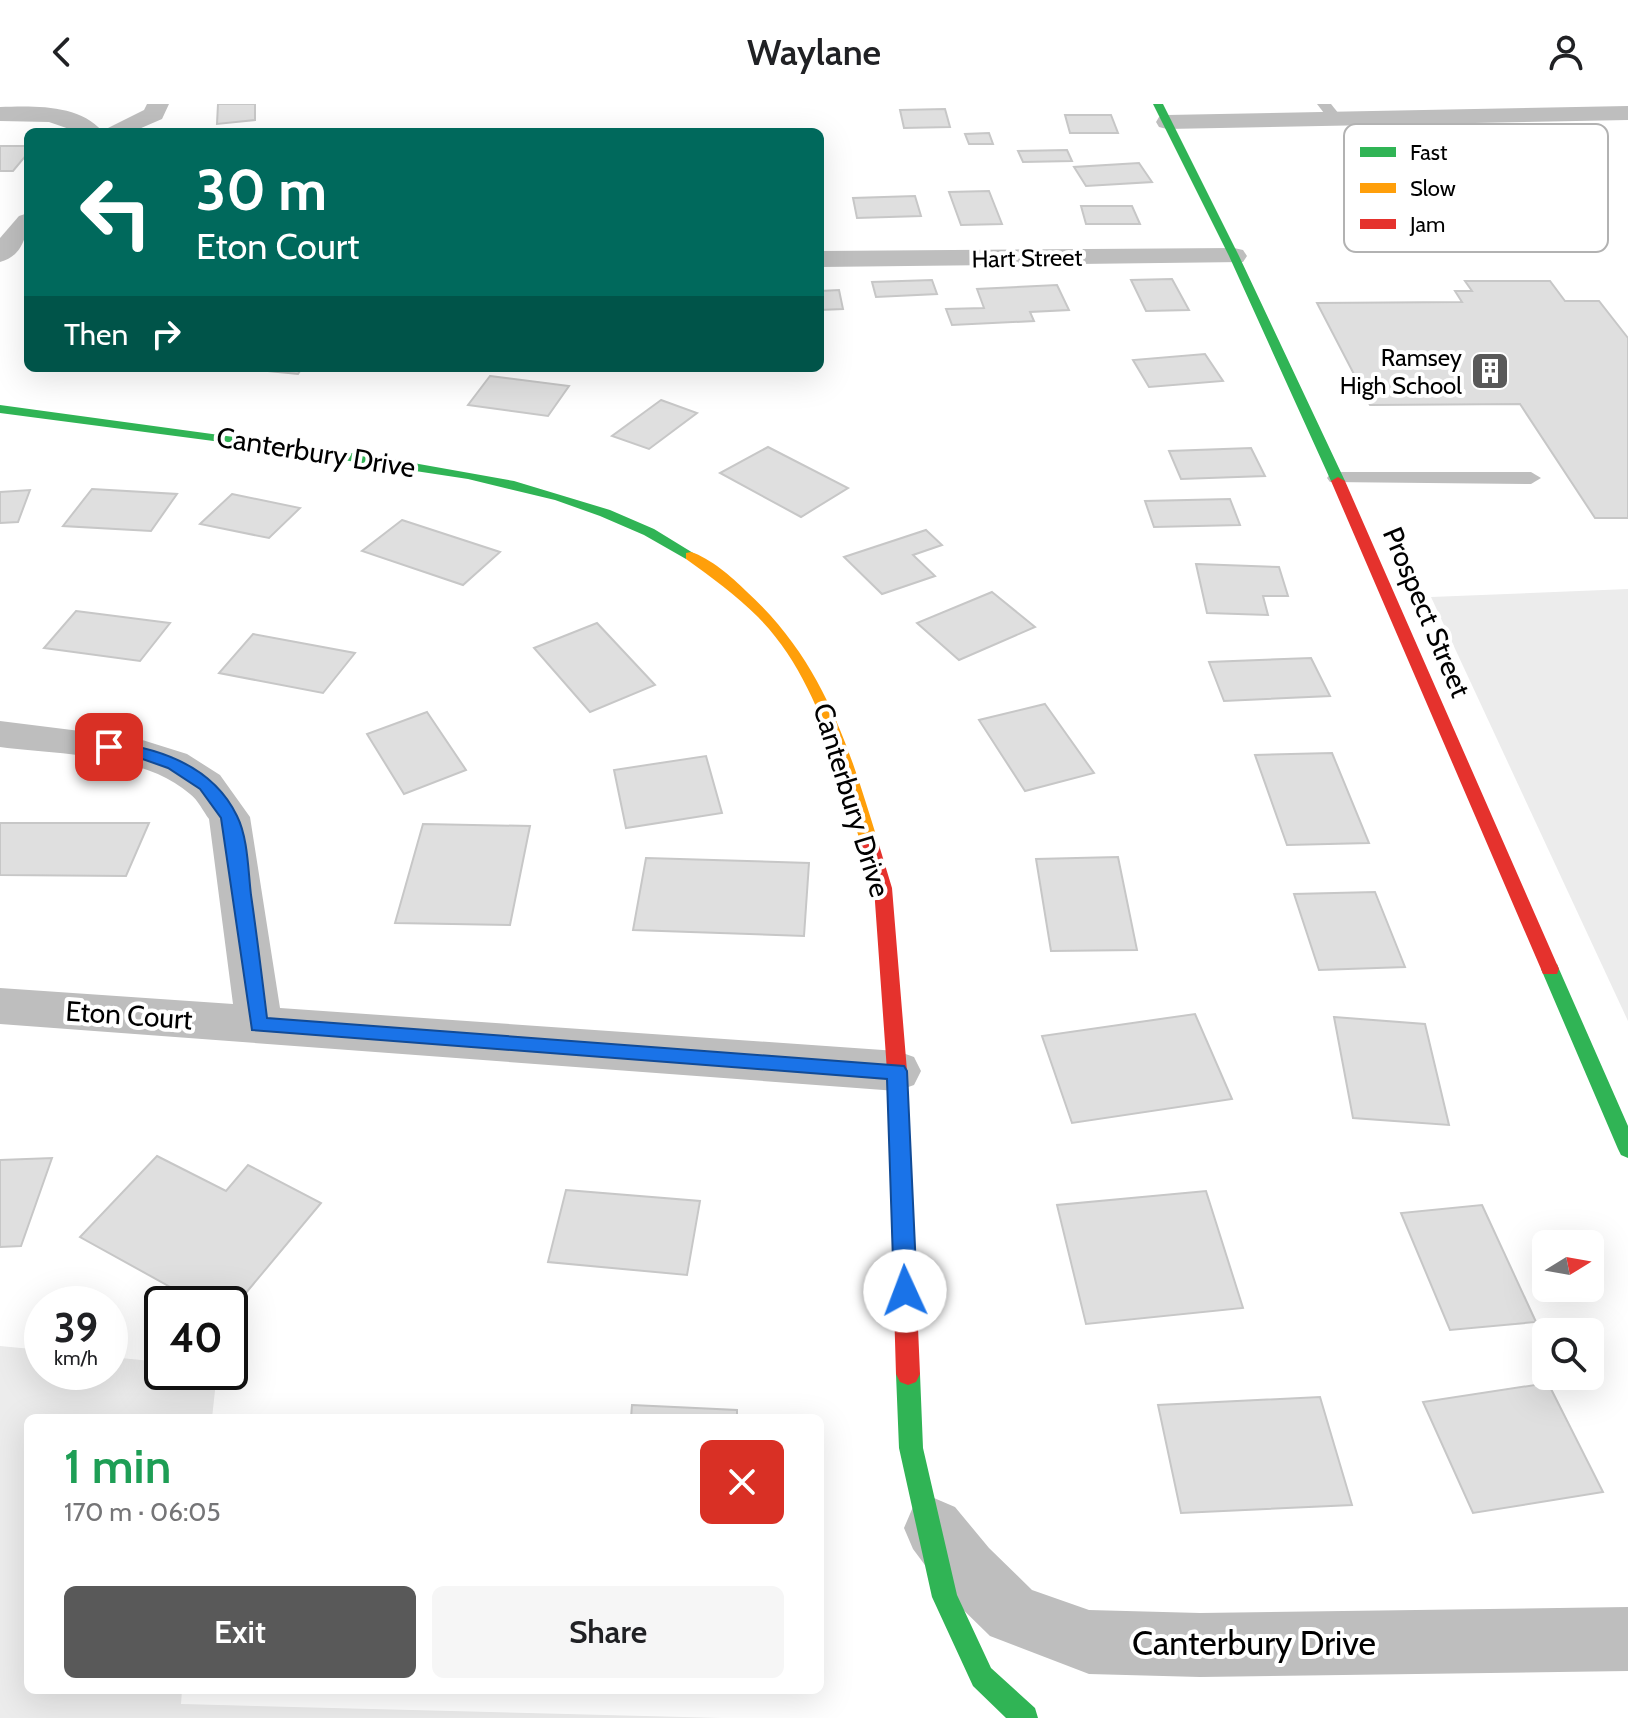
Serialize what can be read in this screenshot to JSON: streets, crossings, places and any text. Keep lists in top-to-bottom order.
{
  "streets": {
    "street": [
      "Hart Street",
      "Canterbury Drive",
      "Prospect Street",
      "Eton Court"
    ]
  },
  "crossings": [
    ["Hart Street", "Prospect Street"],
    ["Canterbury Drive", "Eton Court"]
  ],
  "places": {
    "building": ["Ramsey High School"]
  },
  "legend": ["Fast", "Slow", "Jam"],
  "north": "right",
  "page": {
    "header": "Waylane",
    "turn": ["30 m", "Eton Court"],
    "then": "Then",
    "speed": "39 km/h",
    "limit": "40",
    "heading": ["1 min", "170 m · 06:05"],
    "buttons": ["Exit", "Share"]
  }
}
